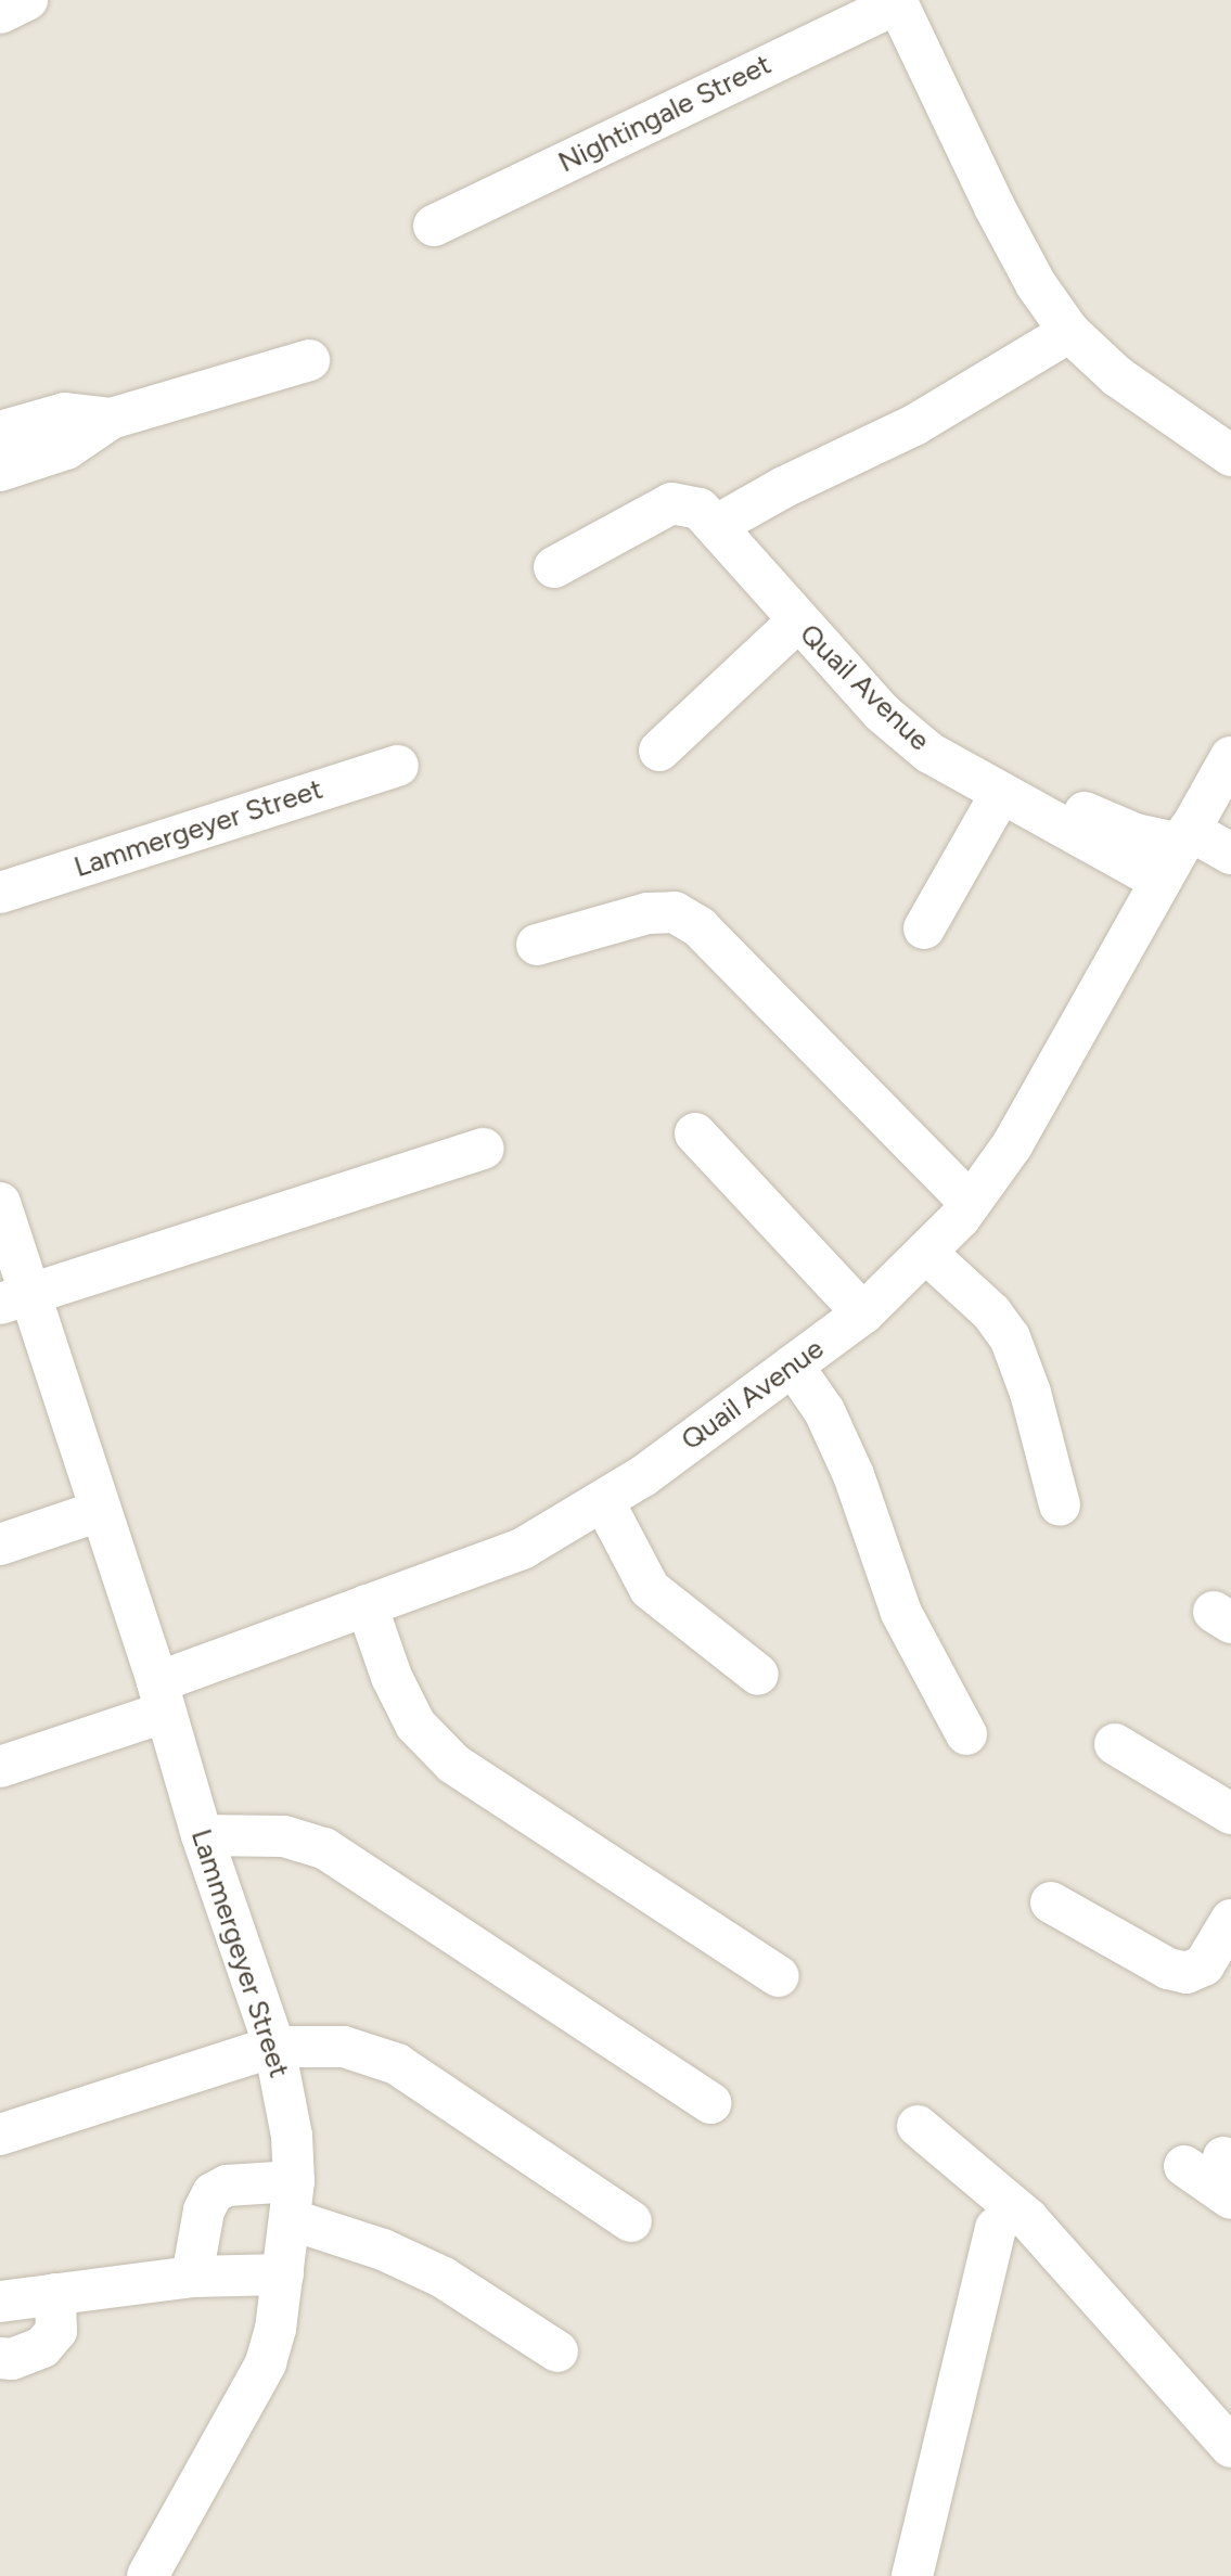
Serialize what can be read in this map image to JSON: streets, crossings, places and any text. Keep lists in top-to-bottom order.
{
  "streets": {
    "street": ["Nightingale Street", "Quail Avenue", "Lammergeyer Street"]
  },
  "crossings": [
    ["Quail Avenue", "Lammergeyer Street"]
  ]
}
